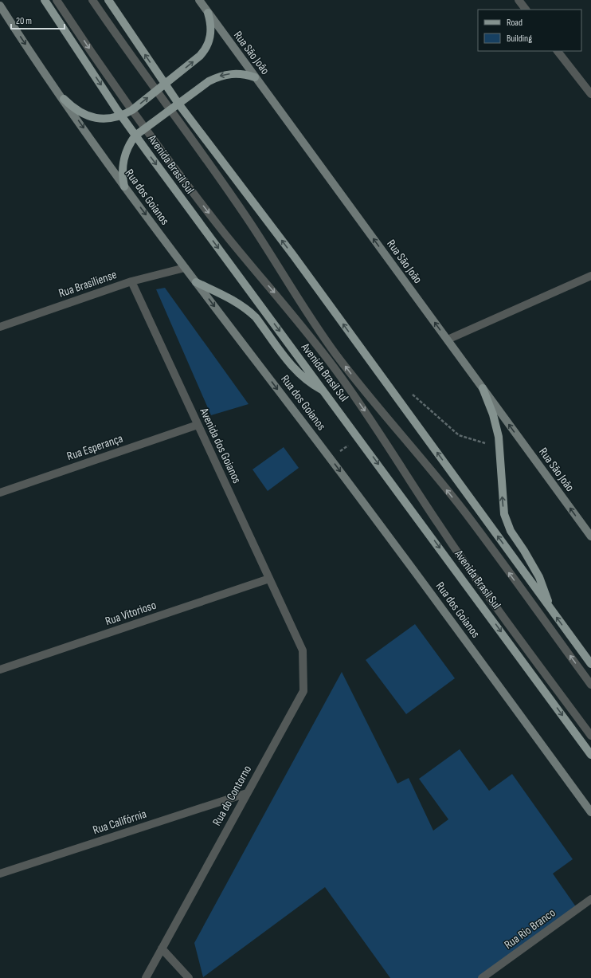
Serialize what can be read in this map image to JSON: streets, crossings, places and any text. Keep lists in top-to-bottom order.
{
  "streets": {
    "main road": ["Avenida Brasil Sul"],
    "street": [
      "Rua São João",
      "Rua dos Goianos",
      "Rua Brasiliense",
      "Avenida dos Goianos",
      "Rua Esperança",
      "Rua Vitorioso",
      "Rua do Contorno",
      "Rua Califórnia",
      "Rua Rio Branco"
    ]
  },
  "crossings": [
    ["Rua dos Goianos", "Rua Brasiliense"],
    ["Rua Brasiliense", "Avenida dos Goianos"],
    ["Avenida dos Goianos", "Rua Esperança"],
    ["Avenida dos Goianos", "Rua Vitorioso"],
    ["Avenida dos Goianos", "Rua do Contorno"],
    ["Rua do Contorno", "Rua Califórnia"]
  ],
  "one_way": ["Rua São João"],
  "legend": ["Road", "Building"],
  "scale_bar": "20 m"
}
